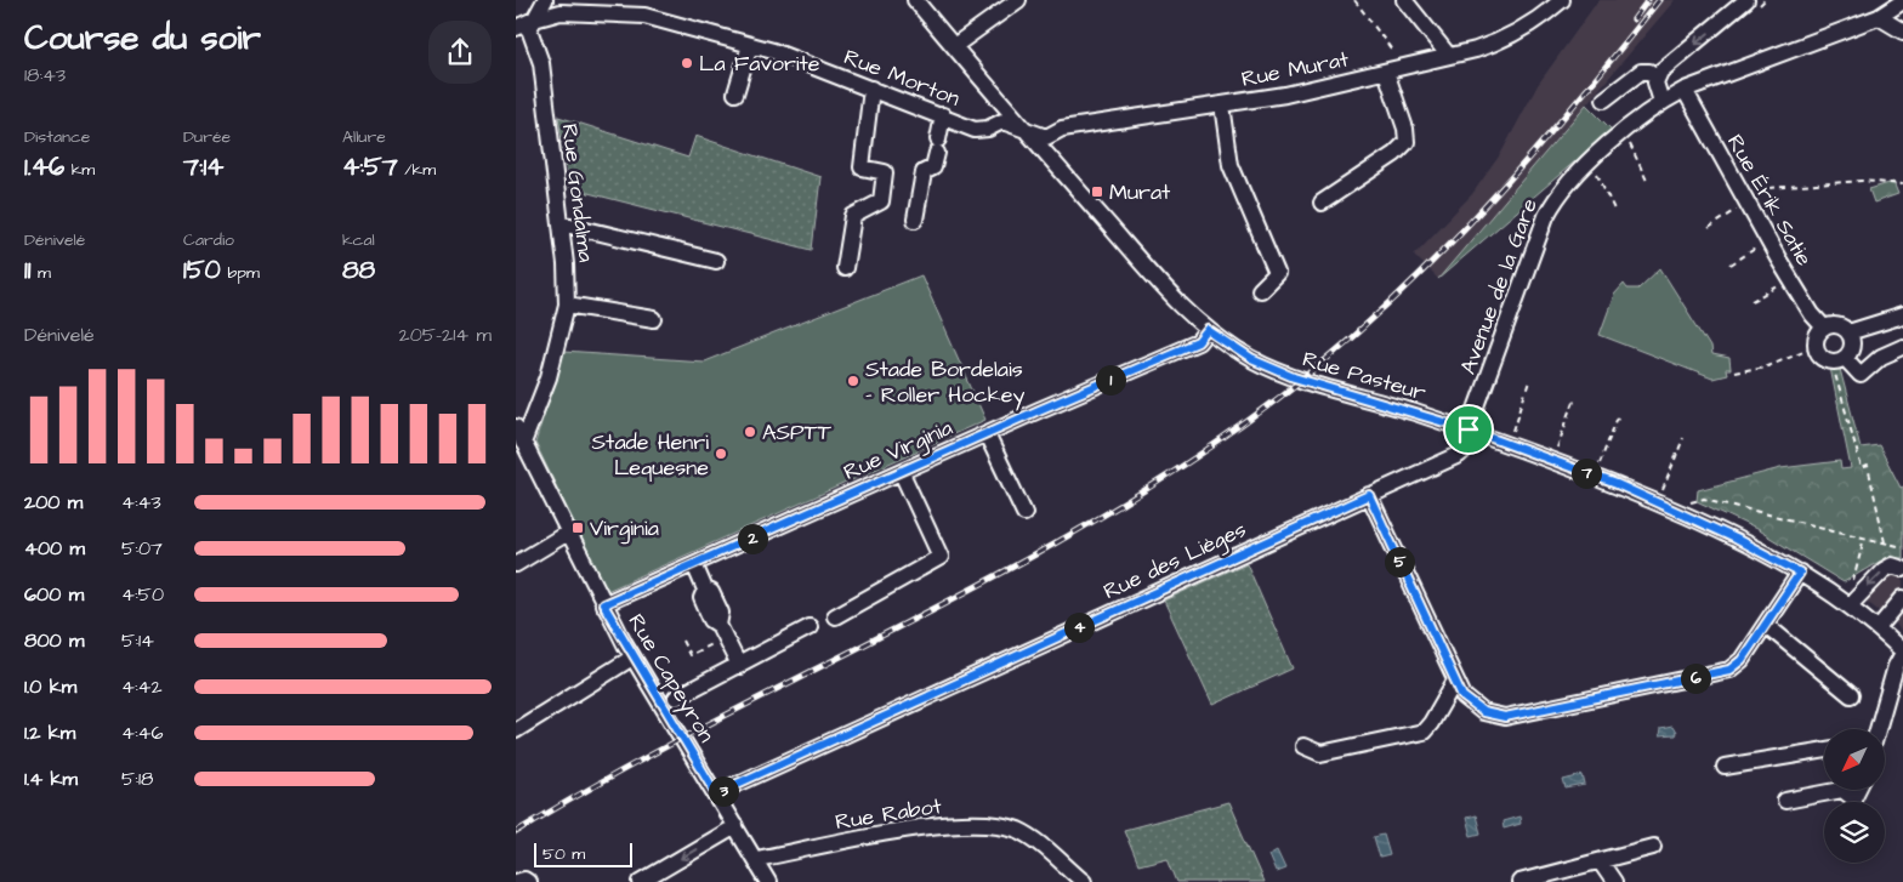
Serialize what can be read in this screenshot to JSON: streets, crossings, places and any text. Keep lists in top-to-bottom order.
{
  "streets": {
    "street": [
      "Rue Murat",
      "Rue Morton",
      "Rue Gondalma",
      "Rue Érik Satie",
      "Avenue de la Gare",
      "Rue Pasteur",
      "Rue Virginia",
      "Rue des Lièges",
      "Rue Capeyron",
      "Rue Rabot"
    ]
  },
  "crossings": [
    ["Rue Murat", "Rue Morton"],
    ["Rue Murat", "Rue Pasteur"],
    ["Rue Morton", "Rue Gondalma"],
    ["Rue Morton", "Rue Pasteur"],
    ["Rue Gondalma", "Rue Capeyron"],
    ["Rue Érik Satie", "Avenue de la Gare"],
    ["Avenue de la Gare", "Rue Pasteur"],
    ["Avenue de la Gare", "Rue des Lièges"],
    ["Rue Pasteur", "Rue Virginia"],
    ["Rue Pasteur", "Rue des Lièges"],
    ["Rue Virginia", "Rue Capeyron"],
    ["Rue des Lièges", "Rue Capeyron"],
    ["Rue Capeyron", "Rue Rabot"]
  ],
  "places": {
    "other": [
      "La Favorite",
      "Stade Bordelais - Roller Hockey",
      "ASPTT",
      "Stade Henri Lequesne"
    ],
    "transit": ["Murat", "Virginia"]
  },
  "scale_bar": "50 m",
  "north": "bottom left",
  "page": {
    "heading": ["Course du soir", "18:43"],
    "stats": [
      ["Distance", "1.46 km"],
      ["Durée", "7:14"],
      ["Allure", "4:57 /km"],
      ["Dénivelé", "11 m"],
      ["Cardio", "150 bpm"],
      ["kcal", "88"]
    ],
    "chart": ["Dénivelé", "205–214 m"],
    "pins": [
      "1",
      "7",
      "2",
      "5",
      "4",
      "6",
      "3"
    ],
    "list": [
      {
        "name": "200 m",
        "note": "4:43"
      },
      {
        "name": "400 m",
        "note": "5:07"
      },
      {
        "name": "600 m",
        "note": "4:50"
      },
      {
        "name": "800 m",
        "note": "5:14"
      },
      {
        "name": "1.0 km",
        "note": "4:42"
      },
      {
        "name": "1.2 km",
        "note": "4:46"
      },
      {
        "name": "1.4 km",
        "note": "5:18"
      }
    ],
    "scale": "50 m"
  }
}
